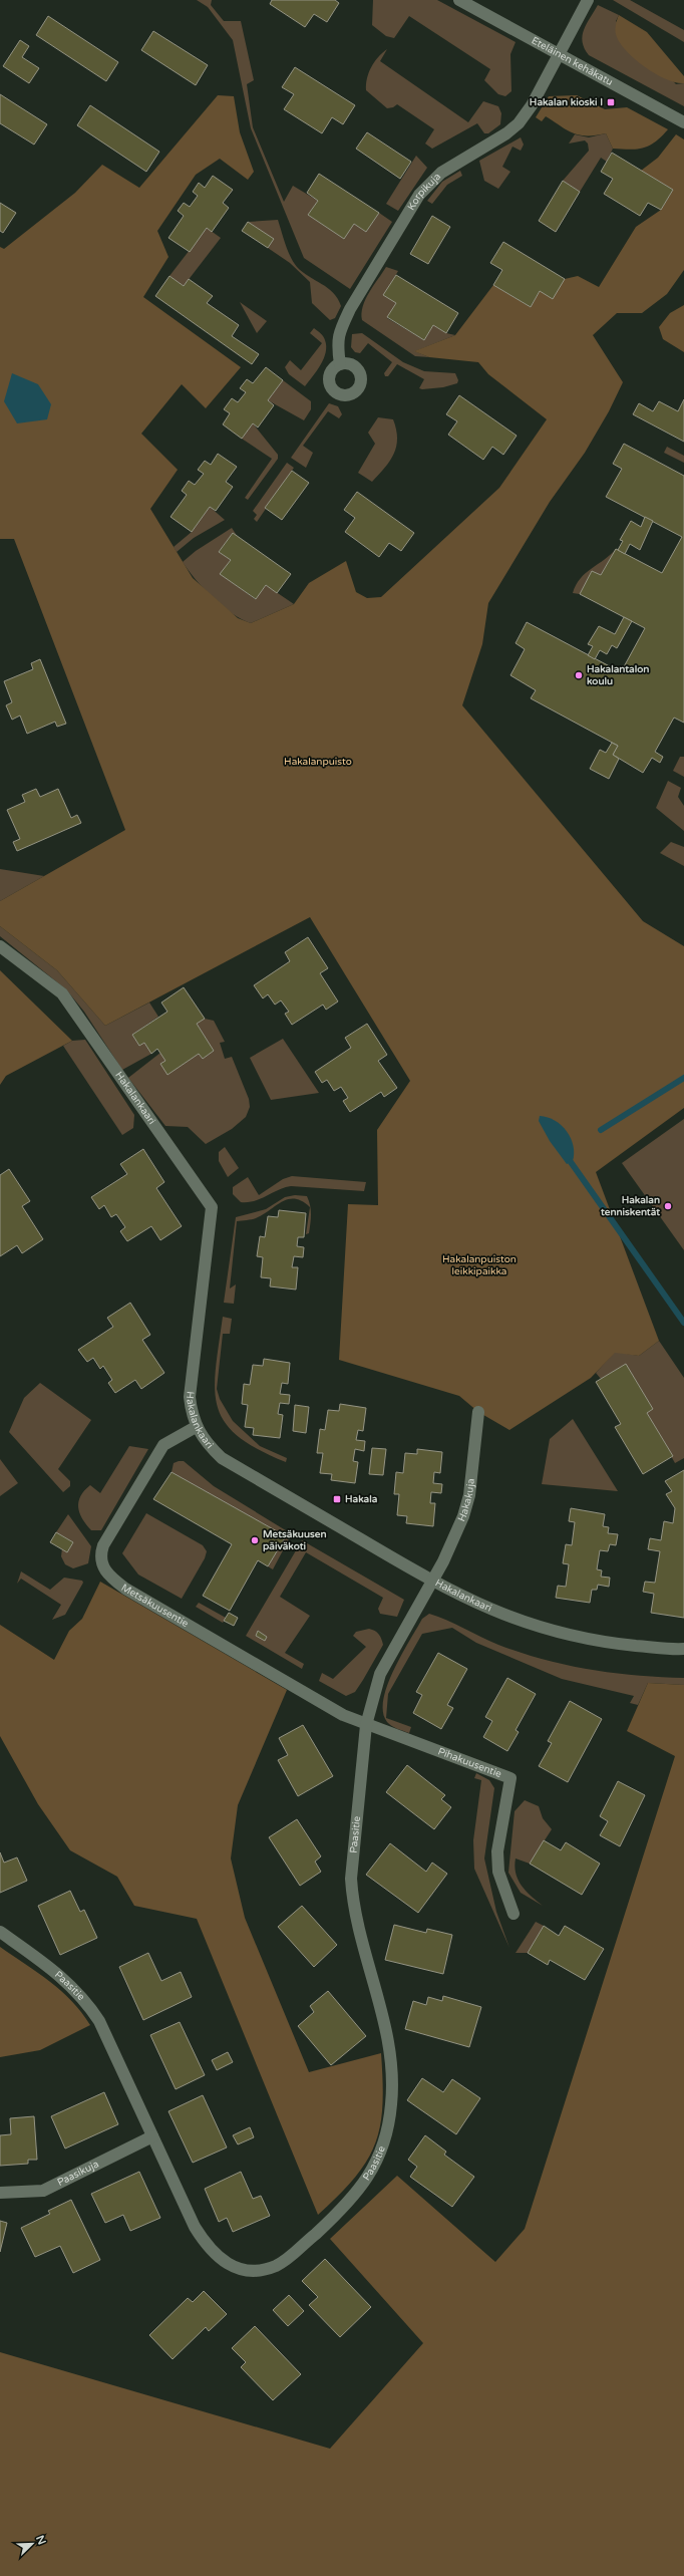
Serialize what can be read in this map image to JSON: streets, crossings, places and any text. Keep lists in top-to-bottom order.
{
  "streets": {
    "street": [
      "Eteläinen kehäkatu",
      "Korpikuja",
      "Hakalankaari",
      "Hakakuja",
      "Metsäkuusentie",
      "Pihakuusentie",
      "Paasitie",
      "Paasikuja"
    ]
  },
  "crossings": [
    ["Eteläinen kehäkatu", "Korpikuja"],
    ["Hakalankaari", "Hakakuja"],
    ["Hakalankaari", "Metsäkuusentie"],
    ["Hakalankaari", "Paasitie"],
    ["Hakakuja", "Paasitie"],
    ["Metsäkuusentie", "Pihakuusentie"],
    ["Metsäkuusentie", "Paasitie"],
    ["Pihakuusentie", "Paasitie"],
    ["Paasitie", "Paasikuja"]
  ],
  "parks": ["Hakalanpuisto", "Hakalanpuiston leikkipaikka"],
  "places": {
    "transit": ["Hakalan kioski I", "Hakala"],
    "other": ["Hakalantalon koulu", "Hakalan tenniskentät", "Metsäkuusen päiväkoti"]
  },
  "north": "top right"
}
